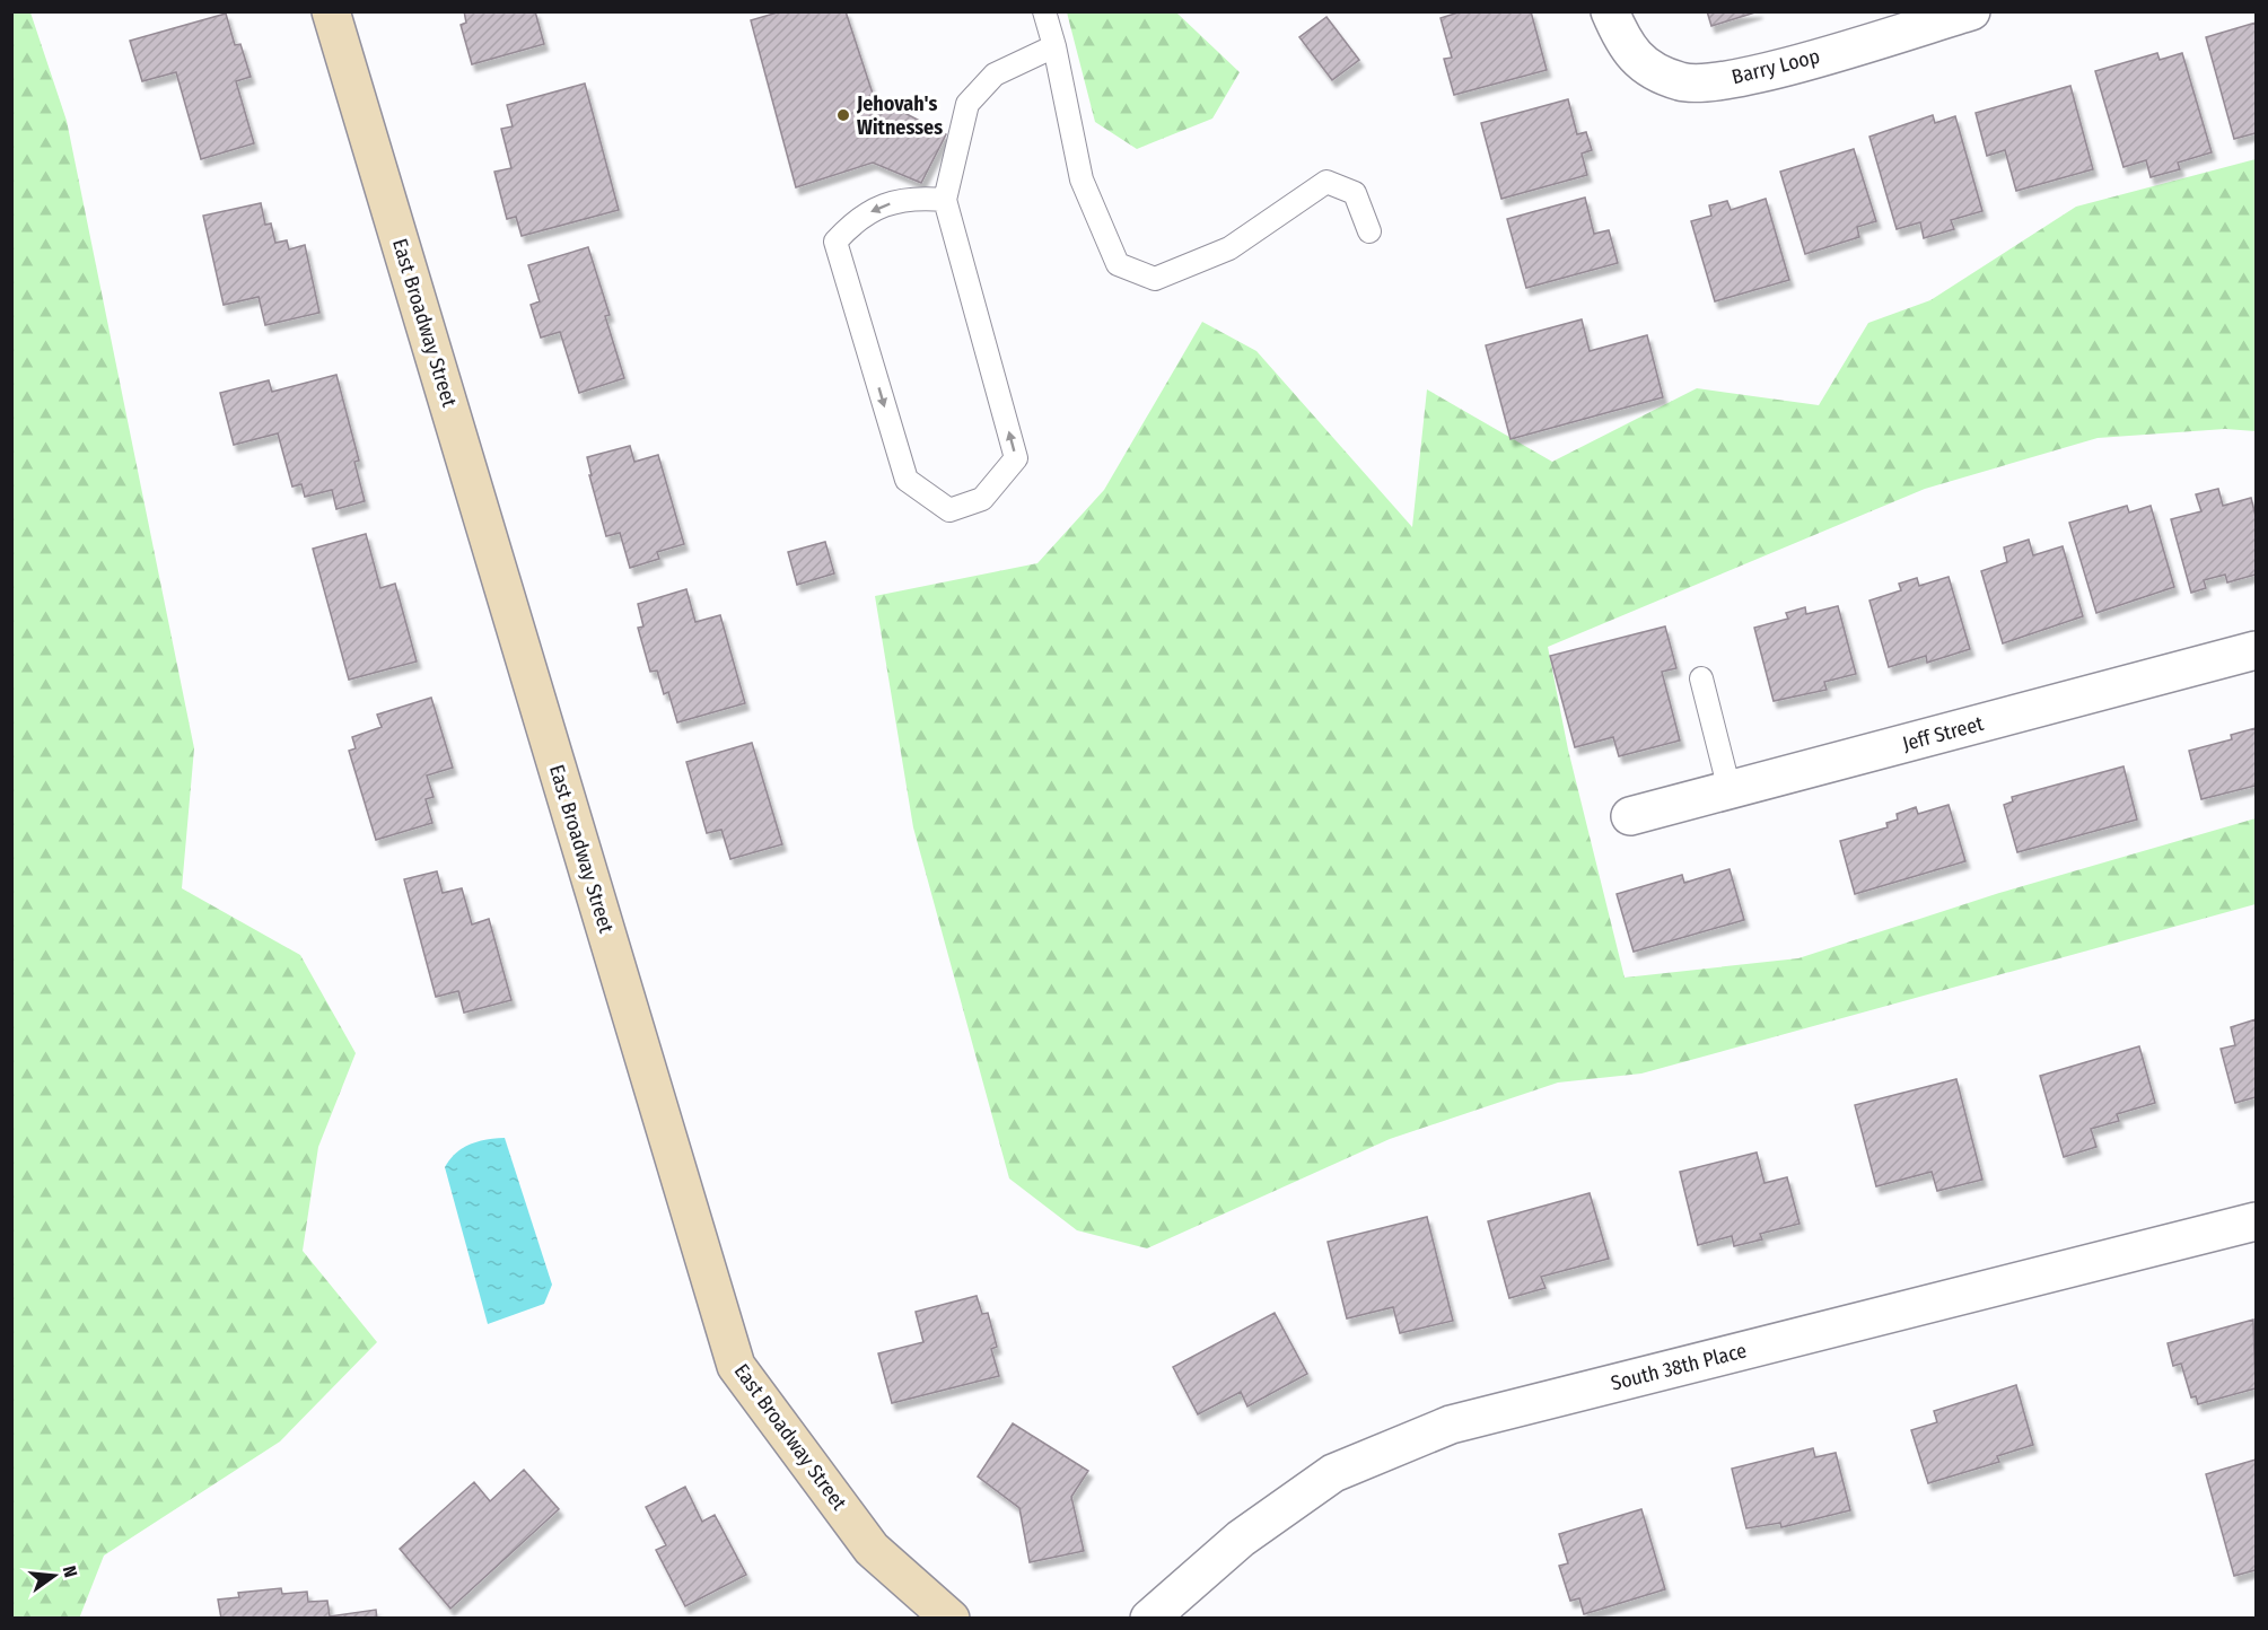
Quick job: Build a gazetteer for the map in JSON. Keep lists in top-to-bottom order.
{
  "streets": {
    "street": [
      "Barry Loop",
      "East Broadway Street",
      "Jeff Street",
      "South 38th Place"
    ]
  },
  "places": ["Jehovah's Witnesses"],
  "north": "right"
}
